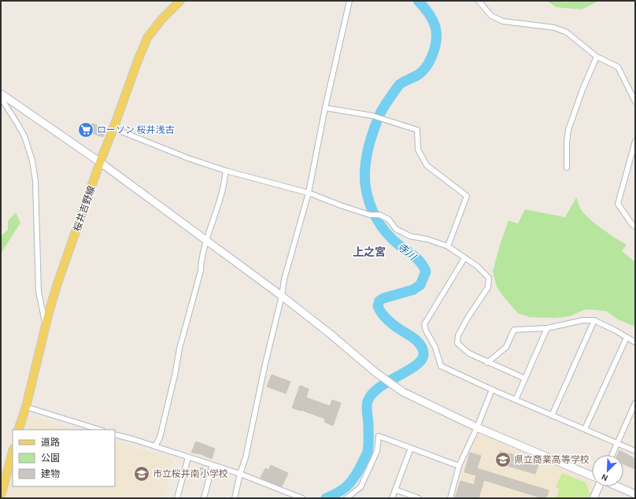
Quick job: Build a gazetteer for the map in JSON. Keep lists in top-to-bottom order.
{
  "streets": {
    "main road": ["桜井吉野線"]
  },
  "districts": ["上之宮"],
  "water": ["寺川"],
  "places": {
    "supermarket": ["ローソン 桜井浅古"],
    "school or university": ["県立商業高等学校", "市立桜井南小学校"]
  },
  "legend": ["道路", "公園", "建物"],
  "north": "bottom left"
}
